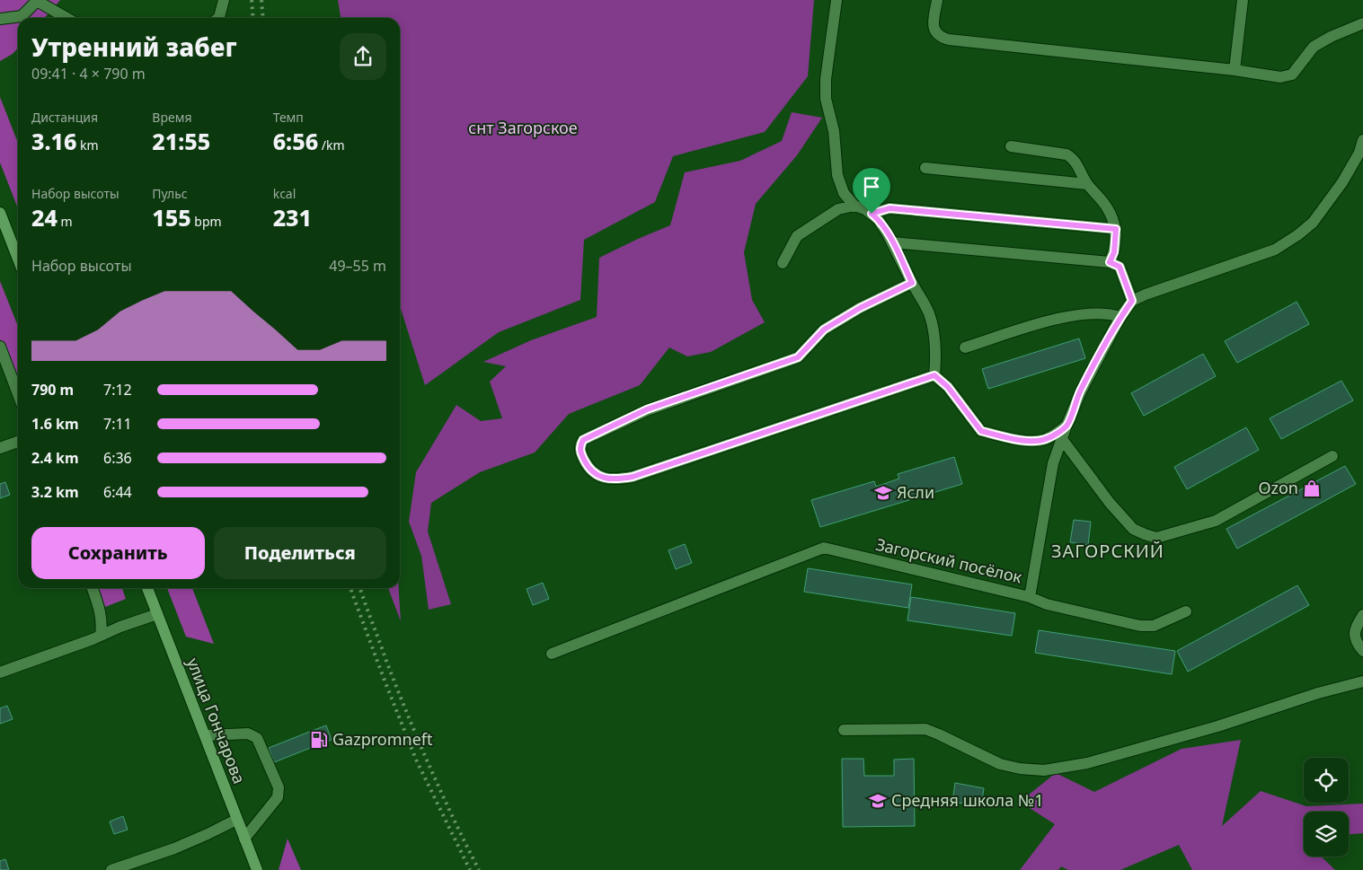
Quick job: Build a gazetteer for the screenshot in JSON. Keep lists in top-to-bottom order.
{
  "streets": {
    "main road": ["улица Гончарова"],
    "street": ["Загорский посёлок"]
  },
  "districts": ["ЗАГОРСКИЙ"],
  "parks": ["снт Загорское"],
  "places": {
    "shop": ["Ozon"],
    "school or university": ["Ясли", "Средняя школа №1"],
    "fuel station": ["Gazpromneft"]
  },
  "page": {
    "heading": ["Утренний забег", "09:41 · 4 × 790 m"],
    "stats": [
      ["Дистанция", "3.16 km"],
      ["Время", "21:55"],
      ["Темп", "6:56 /km"],
      ["Набор высоты", "24 m"],
      ["Пульс", "155 bpm"],
      ["kcal", "231"]
    ],
    "chart": ["Набор высоты", "49–55 m"],
    "list": [
      {
        "name": "790 m",
        "note": "7:12"
      },
      {
        "name": "1.6 km",
        "note": "7:11"
      },
      {
        "name": "2.4 km",
        "note": "6:36"
      },
      {
        "name": "3.2 km",
        "note": "6:44"
      }
    ],
    "buttons": ["Сохранить", "Поделиться"]
  }
}
